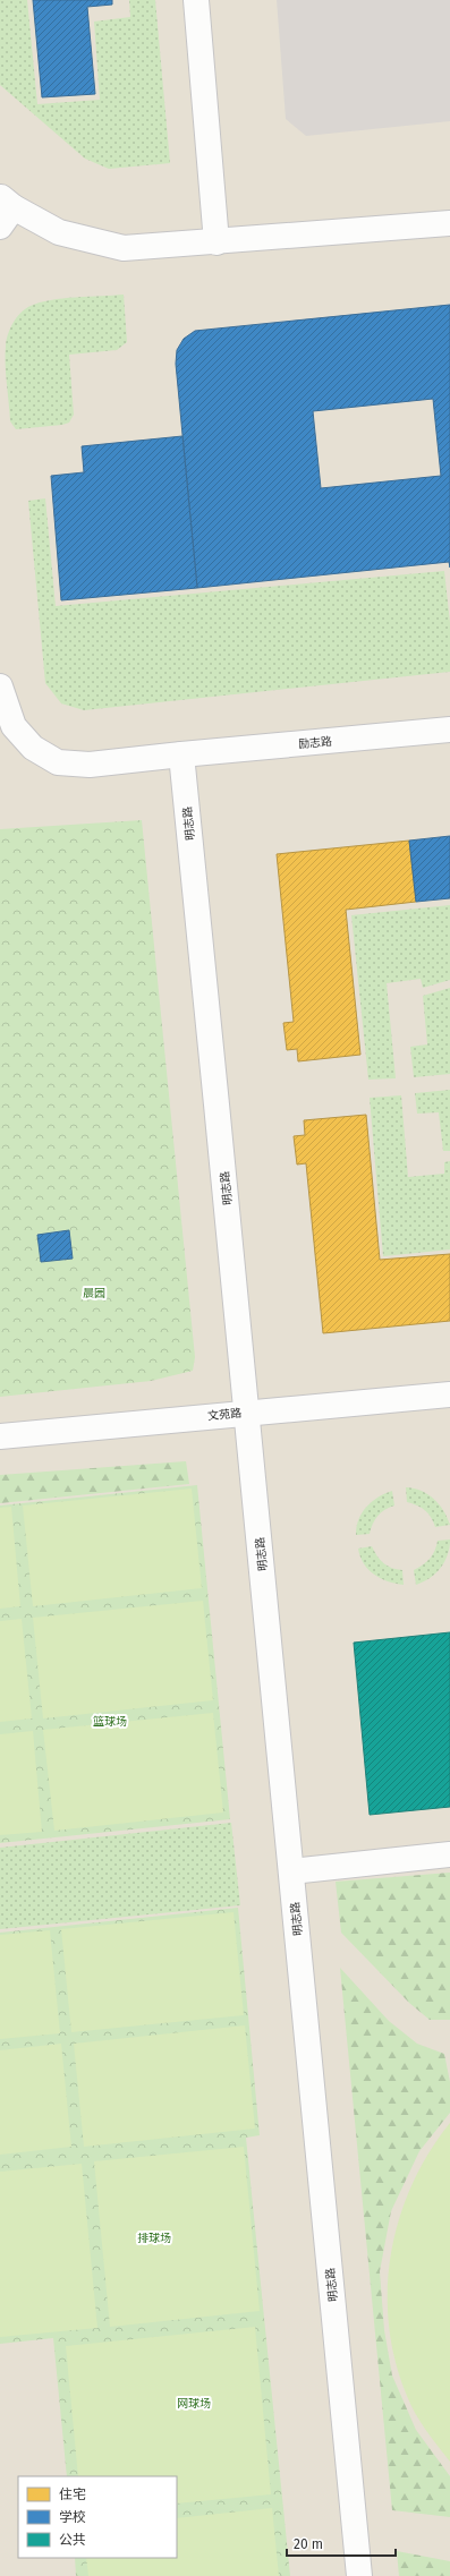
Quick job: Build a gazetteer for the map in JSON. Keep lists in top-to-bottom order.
{
  "streets": {
    "lane": ["励志路", "明志路", "文苑路"]
  },
  "crossings": [
    ["励志路", "明志路"],
    ["明志路", "文苑路"]
  ],
  "parks": [
    "晨园",
    "篮球场",
    "排球场",
    "网球场"
  ],
  "legend": ["住宅", "学校", "公共"],
  "scale_bar": "20 m"
}
